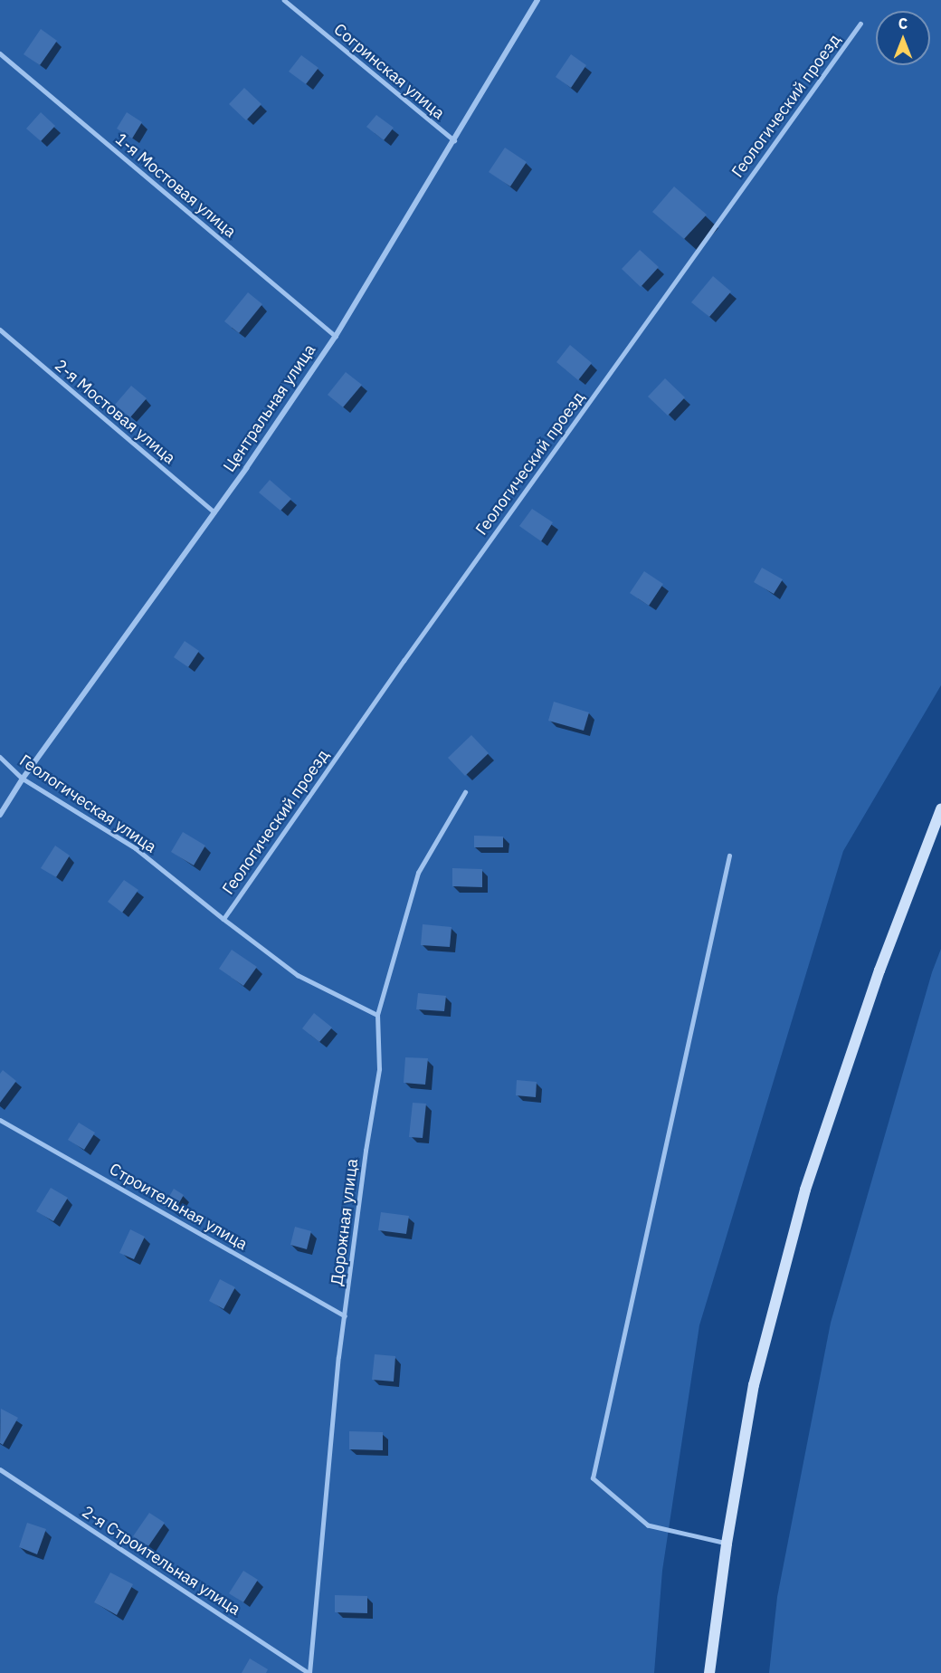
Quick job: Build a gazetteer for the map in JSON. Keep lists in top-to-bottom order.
{
  "streets": {
    "street": ["Центральная улица"],
    "lane": [
      "Согринская улица",
      "Геологический проезд",
      "1-я Мостовая улица",
      "2-я Мостовая улица",
      "Геологическая улица",
      "Строительная улица",
      "Дорожная улица",
      "2-я Строительная улица"
    ]
  },
  "crossings": [
    ["Согринская улица", "Центральная улица"],
    ["Геологический проезд", "Геологическая улица"],
    ["1-я Мостовая улица", "Центральная улица"],
    ["Центральная улица", "2-я Мостовая улица"],
    ["Центральная улица", "Геологическая улица"],
    ["Геологическая улица", "Дорожная улица"],
    ["Строительная улица", "Дорожная улица"],
    ["Дорожная улица", "2-я Строительная улица"]
  ],
  "north": "top"
}
